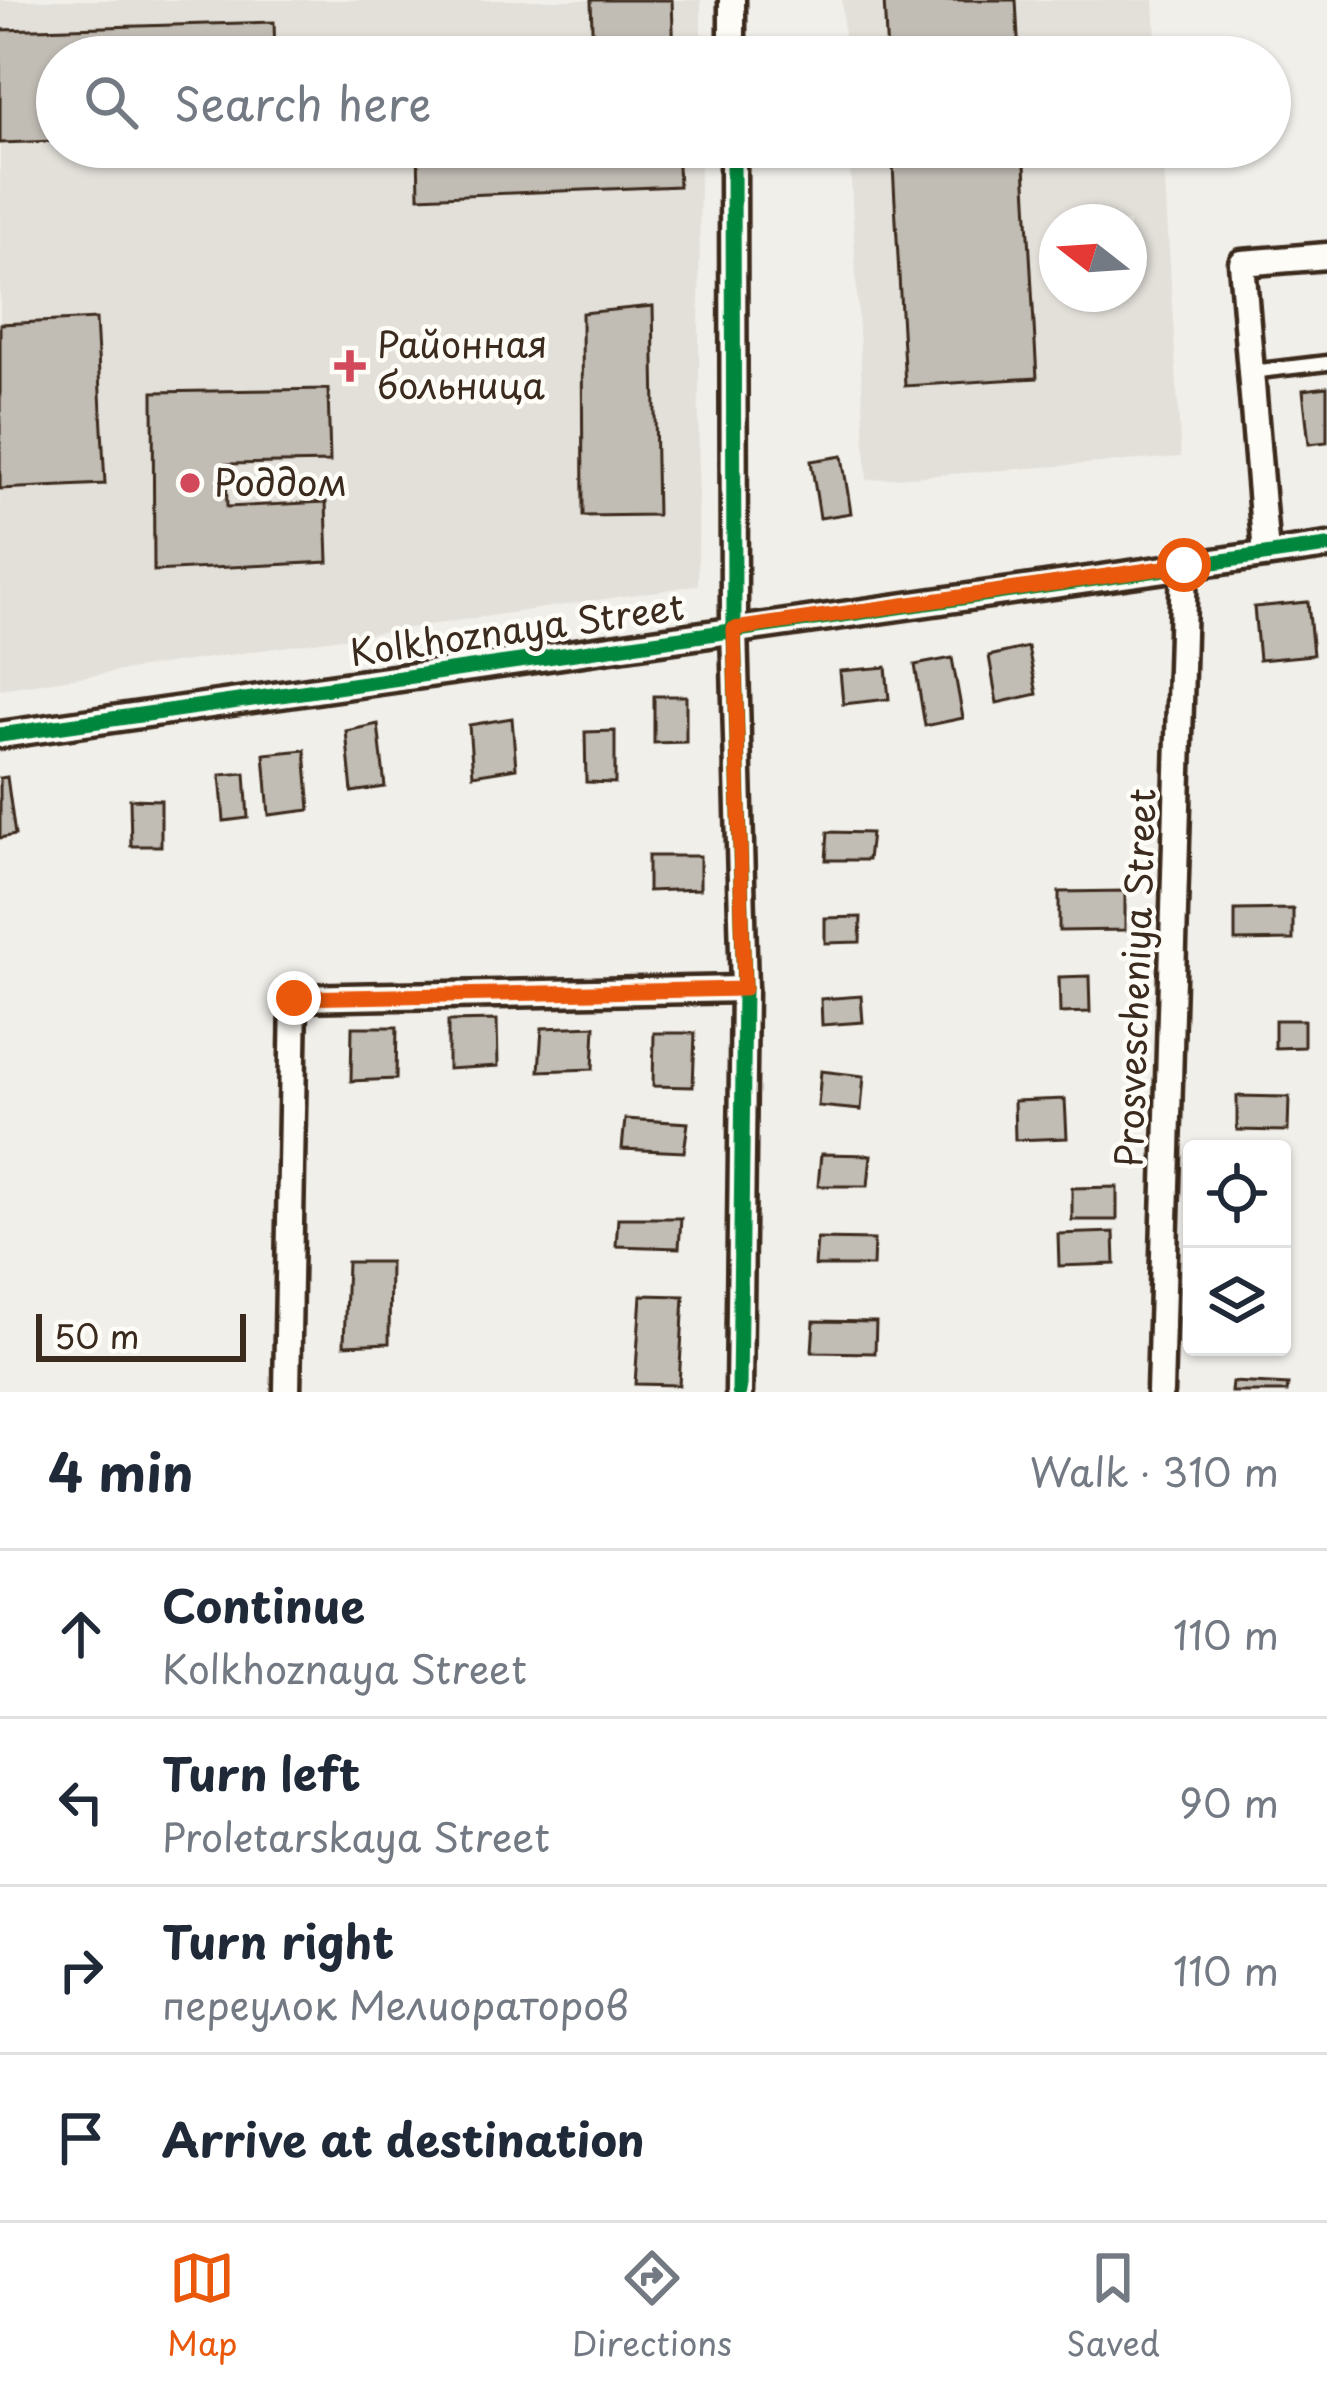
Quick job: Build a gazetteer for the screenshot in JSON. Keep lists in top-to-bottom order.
{
  "streets": {
    "street": ["Kolkhoznaya Street", "Prosvescheniya Street"]
  },
  "crossings": [
    ["Kolkhoznaya Street", "Prosvescheniya Street"]
  ],
  "places": {
    "health": ["Районная больница"],
    "other": ["Роддом"]
  },
  "scale_bar": "50 m",
  "north": "left",
  "page": {
    "search": "Search here",
    "scale": "50 m",
    "heading": ["4 min", "Walk · 310 m"],
    "list": [
      ["Continue", "Kolkhoznaya Street", "110 m"],
      ["Turn left", "Proletarskaya Street", "90 m"],
      ["Turn right", "переулок Мелиораторов", "110 m"],
      "Arrive at destination"
    ],
    "nav": ["Map", "Directions", "Saved"]
  }
}
